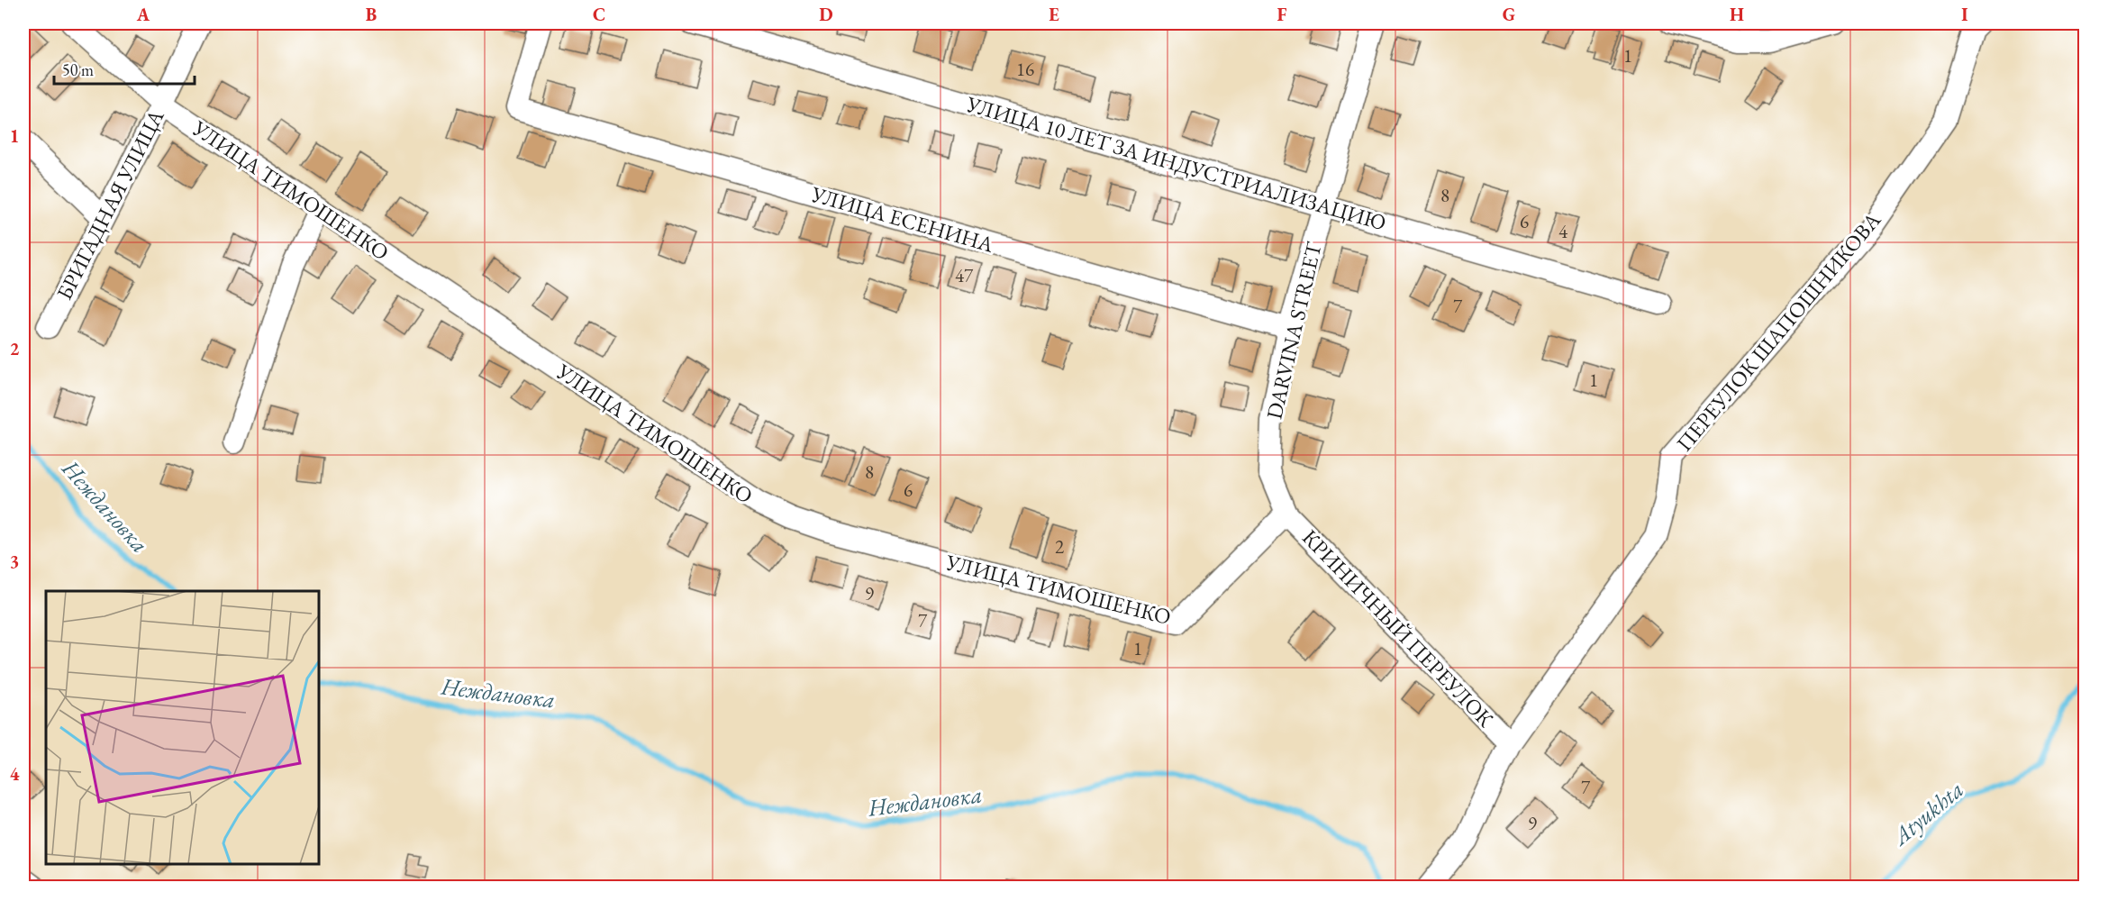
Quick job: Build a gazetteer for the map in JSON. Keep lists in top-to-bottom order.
{
  "streets": {
    "street": [
      "УЛИЦА 10 ЛЕТ ЗА ИНДУСТРИАЛИЗАЦИЮ",
      "УЛИЦА ТИМОШЕНКО",
      "БРИГАДНАЯ УЛИЦА",
      "УЛИЦА ЕСЕНИНА",
      "DARVINA STREET",
      "ПЕРЕУЛОК ШАПОШНИКОВА",
      "КРИНИЧНЫЙ ПЕРЕУЛОК"
    ]
  },
  "crossings": [
    ["УЛИЦА 10 ЛЕТ ЗА ИНДУСТРИАЛИЗАЦИЮ", "DARVINA STREET"],
    ["УЛИЦА ТИМОШЕНКО", "БРИГАДНАЯ УЛИЦА"],
    ["УЛИЦА ТИМОШЕНКО", "DARVINA STREET"],
    ["УЛИЦА ТИМОШЕНКО", "КРИНИЧНЫЙ ПЕРЕУЛОК"],
    ["УЛИЦА ЕСЕНИНА", "DARVINA STREET"],
    ["DARVINA STREET", "КРИНИЧНЫЙ ПЕРЕУЛОК"],
    ["ПЕРЕУЛОК ШАПОШНИКОВА", "КРИНИЧНЫЙ ПЕРЕУЛОК"]
  ],
  "water": ["Неждановка", "Atyukhta"],
  "house_numbers": [
    "1",
    "16",
    "8",
    "6",
    "4",
    "47",
    "7",
    "1",
    "8",
    "6",
    "2",
    "9",
    "7",
    "1",
    "7",
    "9"
  ],
  "scale_bar": "50 m",
  "grid": {
    "columns": [
      "A",
      "B",
      "C",
      "D",
      "E",
      "F",
      "G",
      "H",
      "I"
    ],
    "rows": [
      "1",
      "2",
      "3",
      "4"
    ]
  }
}
